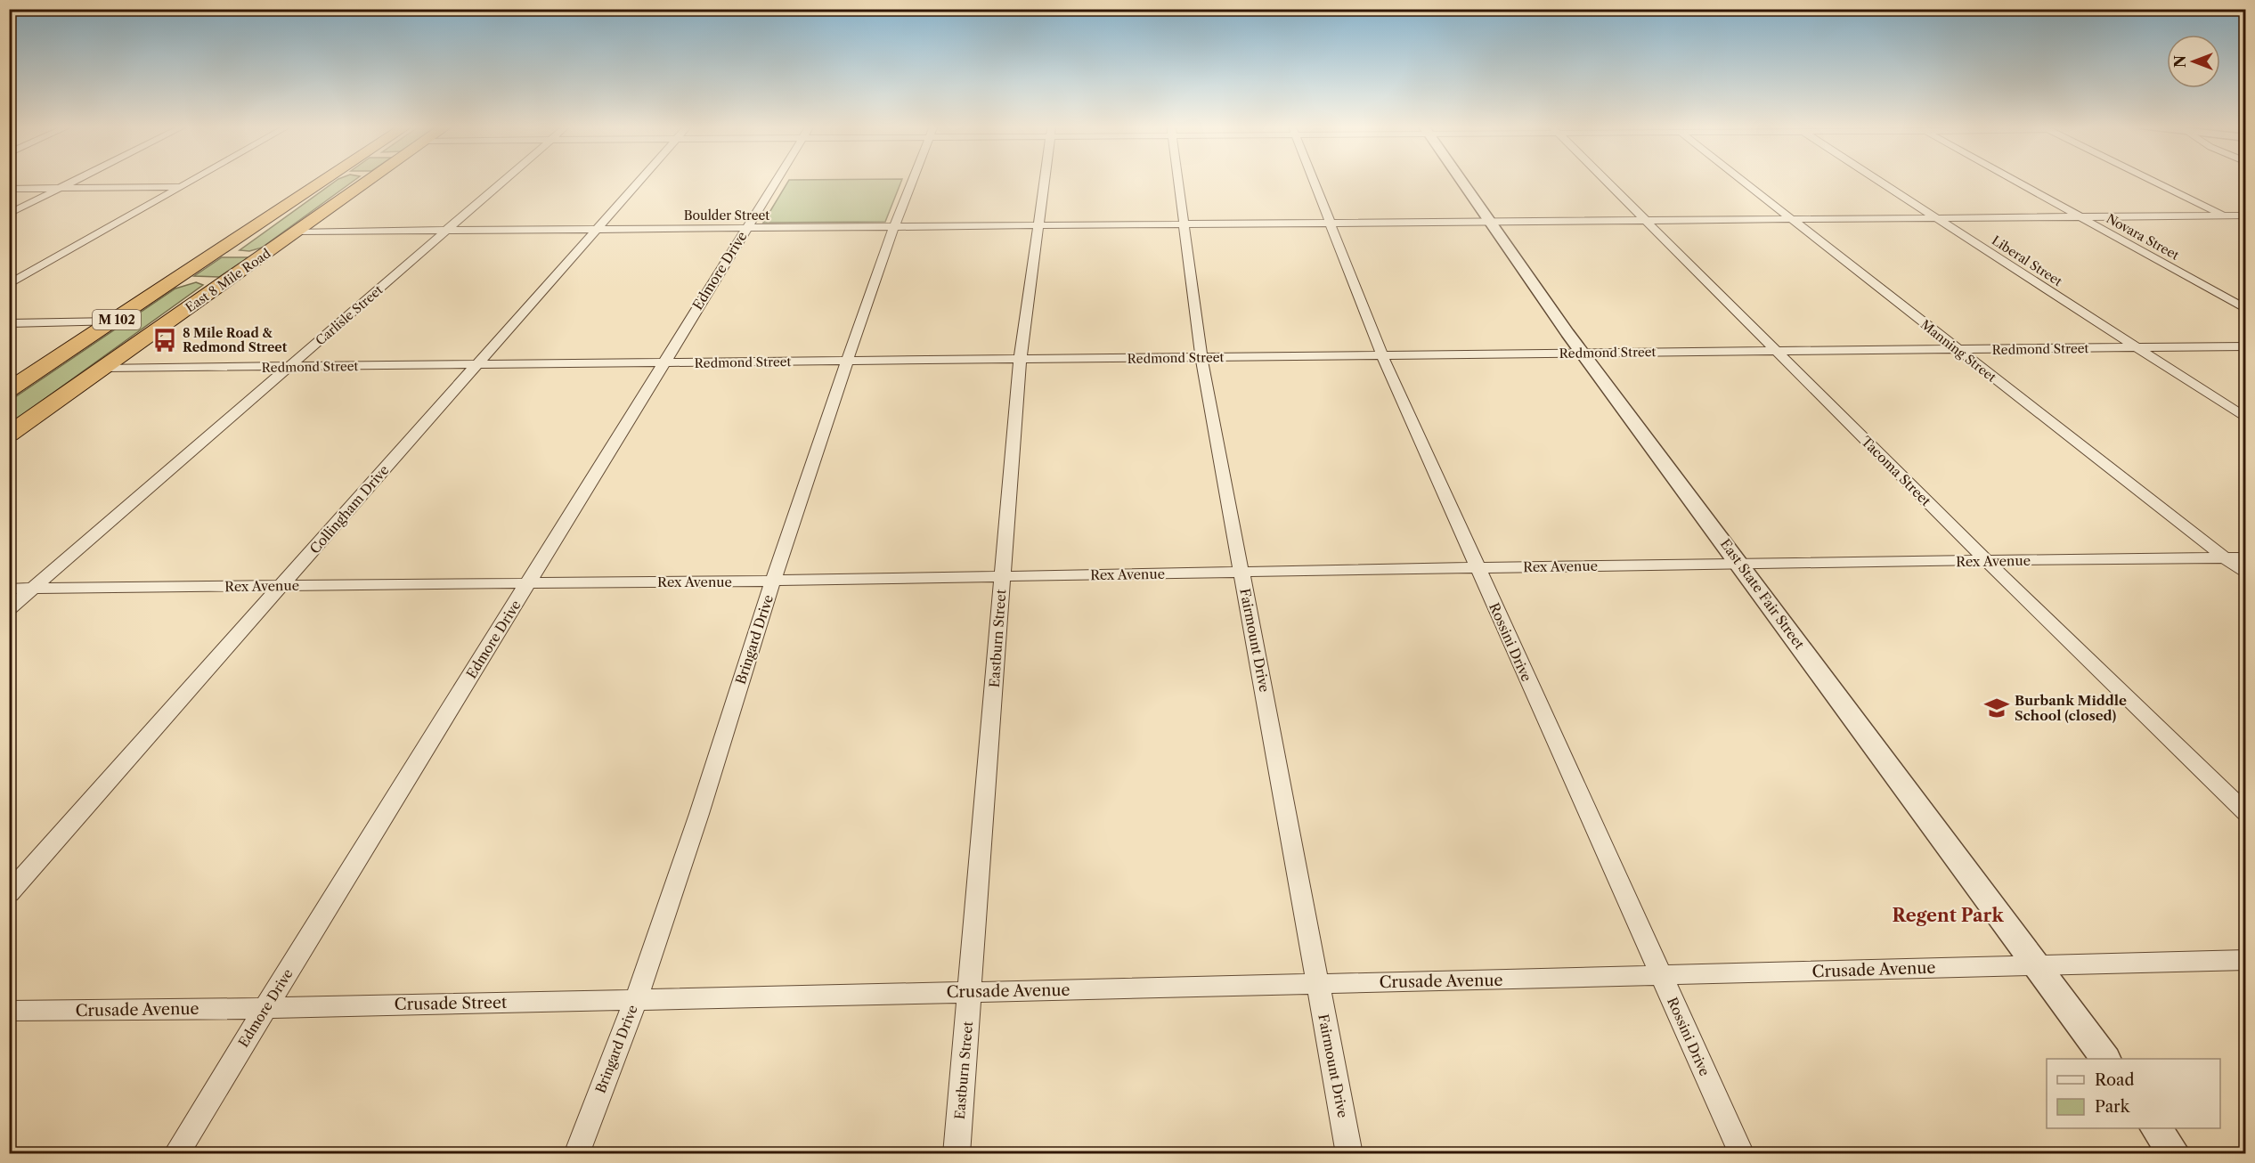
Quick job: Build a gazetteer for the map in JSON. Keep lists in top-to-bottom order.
{
  "streets": {
    "highway": ["East 8 Mile Road", "M 102"],
    "street": [
      "Boulder Street",
      "Novara Street",
      "Liberal Street",
      "Edmore Drive",
      "Carlisle Street",
      "Redmond Street",
      "Manning Street",
      "Tacoma Street",
      "Collingham Drive",
      "Rex Avenue",
      "East State Fair Street",
      "Eastburn Street",
      "Bringard Drive",
      "Fairmount Drive",
      "Rossini Drive",
      "Crusade Avenue",
      "Crusade Street"
    ]
  },
  "crossings": [
    ["Boulder Street", "Novara Street"],
    ["Boulder Street", "Liberal Street"],
    ["Boulder Street", "Edmore Drive"],
    ["Boulder Street", "East 8 Mile Road"],
    ["Boulder Street", "Carlisle Street"],
    ["Boulder Street", "Manning Street"],
    ["Boulder Street", "Tacoma Street"],
    ["Boulder Street", "Collingham Drive"],
    ["Boulder Street", "East State Fair Street"],
    ["Boulder Street", "Eastburn Street"],
    ["Boulder Street", "Bringard Drive"],
    ["Boulder Street", "Fairmount Drive"],
    ["Boulder Street", "Rossini Drive"],
    ["Liberal Street", "Redmond Street"],
    ["Edmore Drive", "Redmond Street"],
    ["Edmore Drive", "Rex Avenue"],
    ["Edmore Drive", "Crusade Avenue"],
    ["Edmore Drive", "Crusade Street"],
    ["East 8 Mile Road", "Redmond Street"],
    ["Carlisle Street", "Redmond Street"],
    ["Carlisle Street", "Rex Avenue"],
    ["Redmond Street", "Manning Street"],
    ["Redmond Street", "Tacoma Street"],
    ["Redmond Street", "Collingham Drive"],
    ["Redmond Street", "East State Fair Street"],
    ["Redmond Street", "Eastburn Street"],
    ["Redmond Street", "Bringard Drive"],
    ["Redmond Street", "Fairmount Drive"],
    ["Redmond Street", "Rossini Drive"],
    ["Manning Street", "Rex Avenue"],
    ["Tacoma Street", "Rex Avenue"],
    ["Collingham Drive", "Rex Avenue"],
    ["Rex Avenue", "East State Fair Street"],
    ["Rex Avenue", "Eastburn Street"],
    ["Rex Avenue", "Bringard Drive"],
    ["Rex Avenue", "Fairmount Drive"],
    ["Rex Avenue", "Rossini Drive"],
    ["East State Fair Street", "Crusade Avenue"],
    ["Eastburn Street", "Crusade Avenue"],
    ["Bringard Drive", "Crusade Avenue"],
    ["Bringard Drive", "Crusade Street"],
    ["Fairmount Drive", "Crusade Avenue"],
    ["Rossini Drive", "Crusade Avenue"],
    ["Crusade Avenue", "Crusade Street"]
  ],
  "districts": ["Regent Park"],
  "places": {
    "bus stop": ["8 Mile Road & Redmond Street"],
    "school or university": ["Burbank Middle School (closed)"]
  },
  "legend": ["Road", "Park"],
  "north": "left"
}
